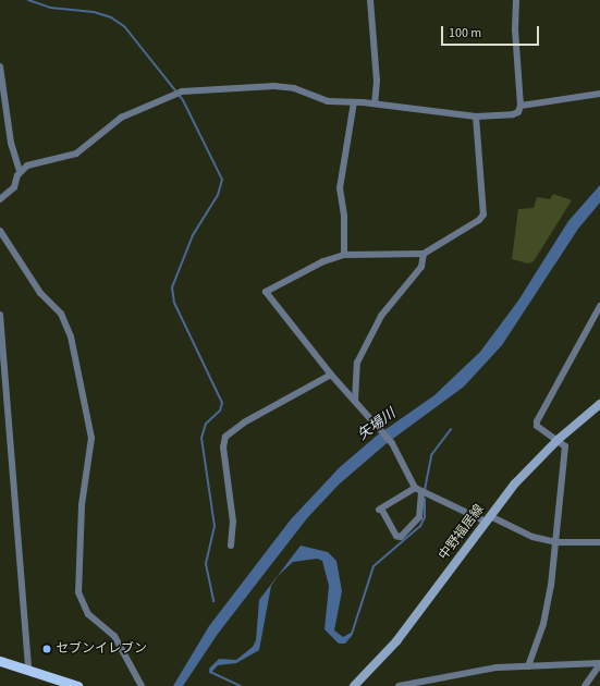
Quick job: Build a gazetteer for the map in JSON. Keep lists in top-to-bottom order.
{
  "streets": {
    "main road": ["中野福居線"]
  },
  "water": ["矢場川"],
  "places": ["セブンイレブン"],
  "scale_bar": "100 m"
}
